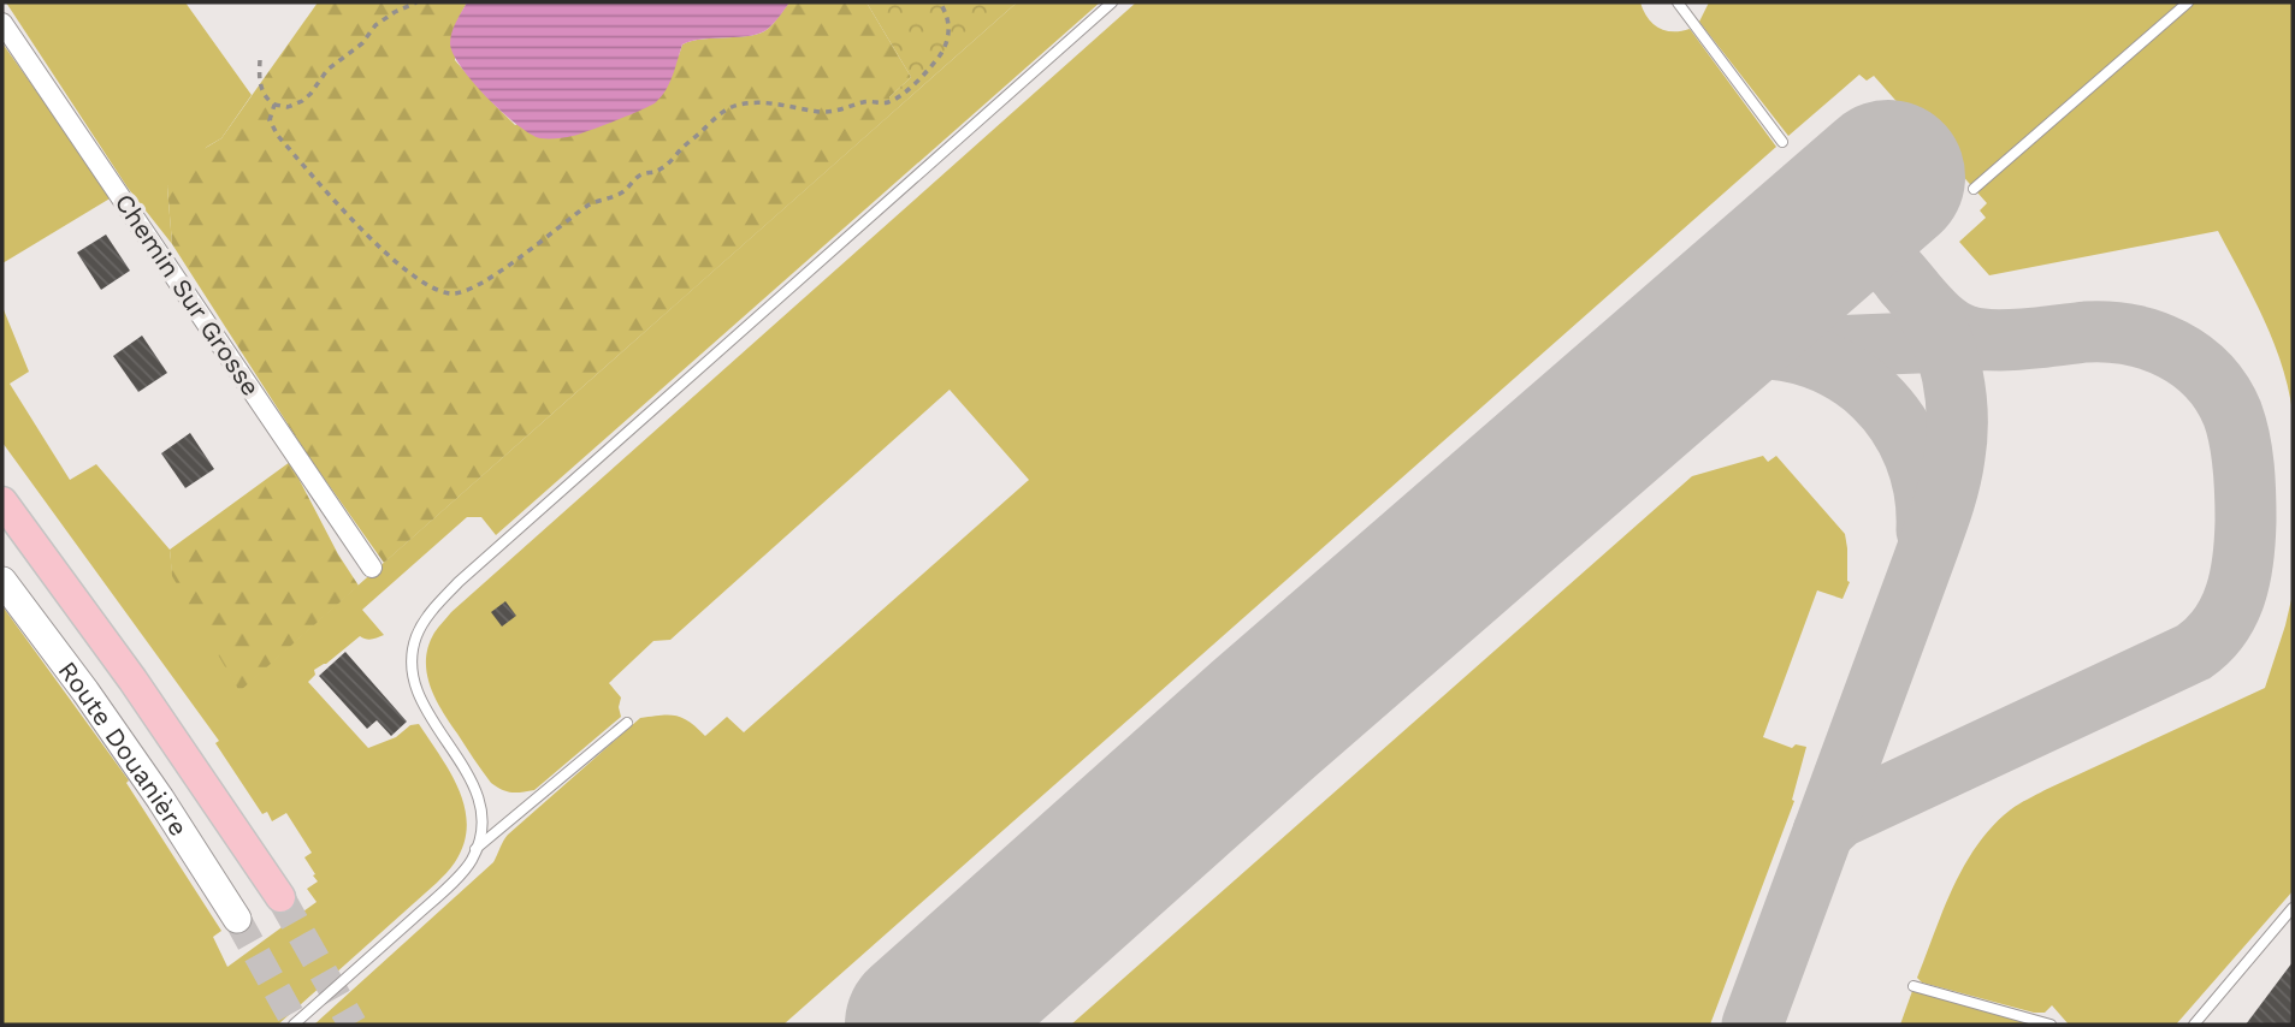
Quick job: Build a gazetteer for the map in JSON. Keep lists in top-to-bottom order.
{
  "streets": {
    "street": ["Chemin Sur Grosse", "Route Douanière"]
  }
}
